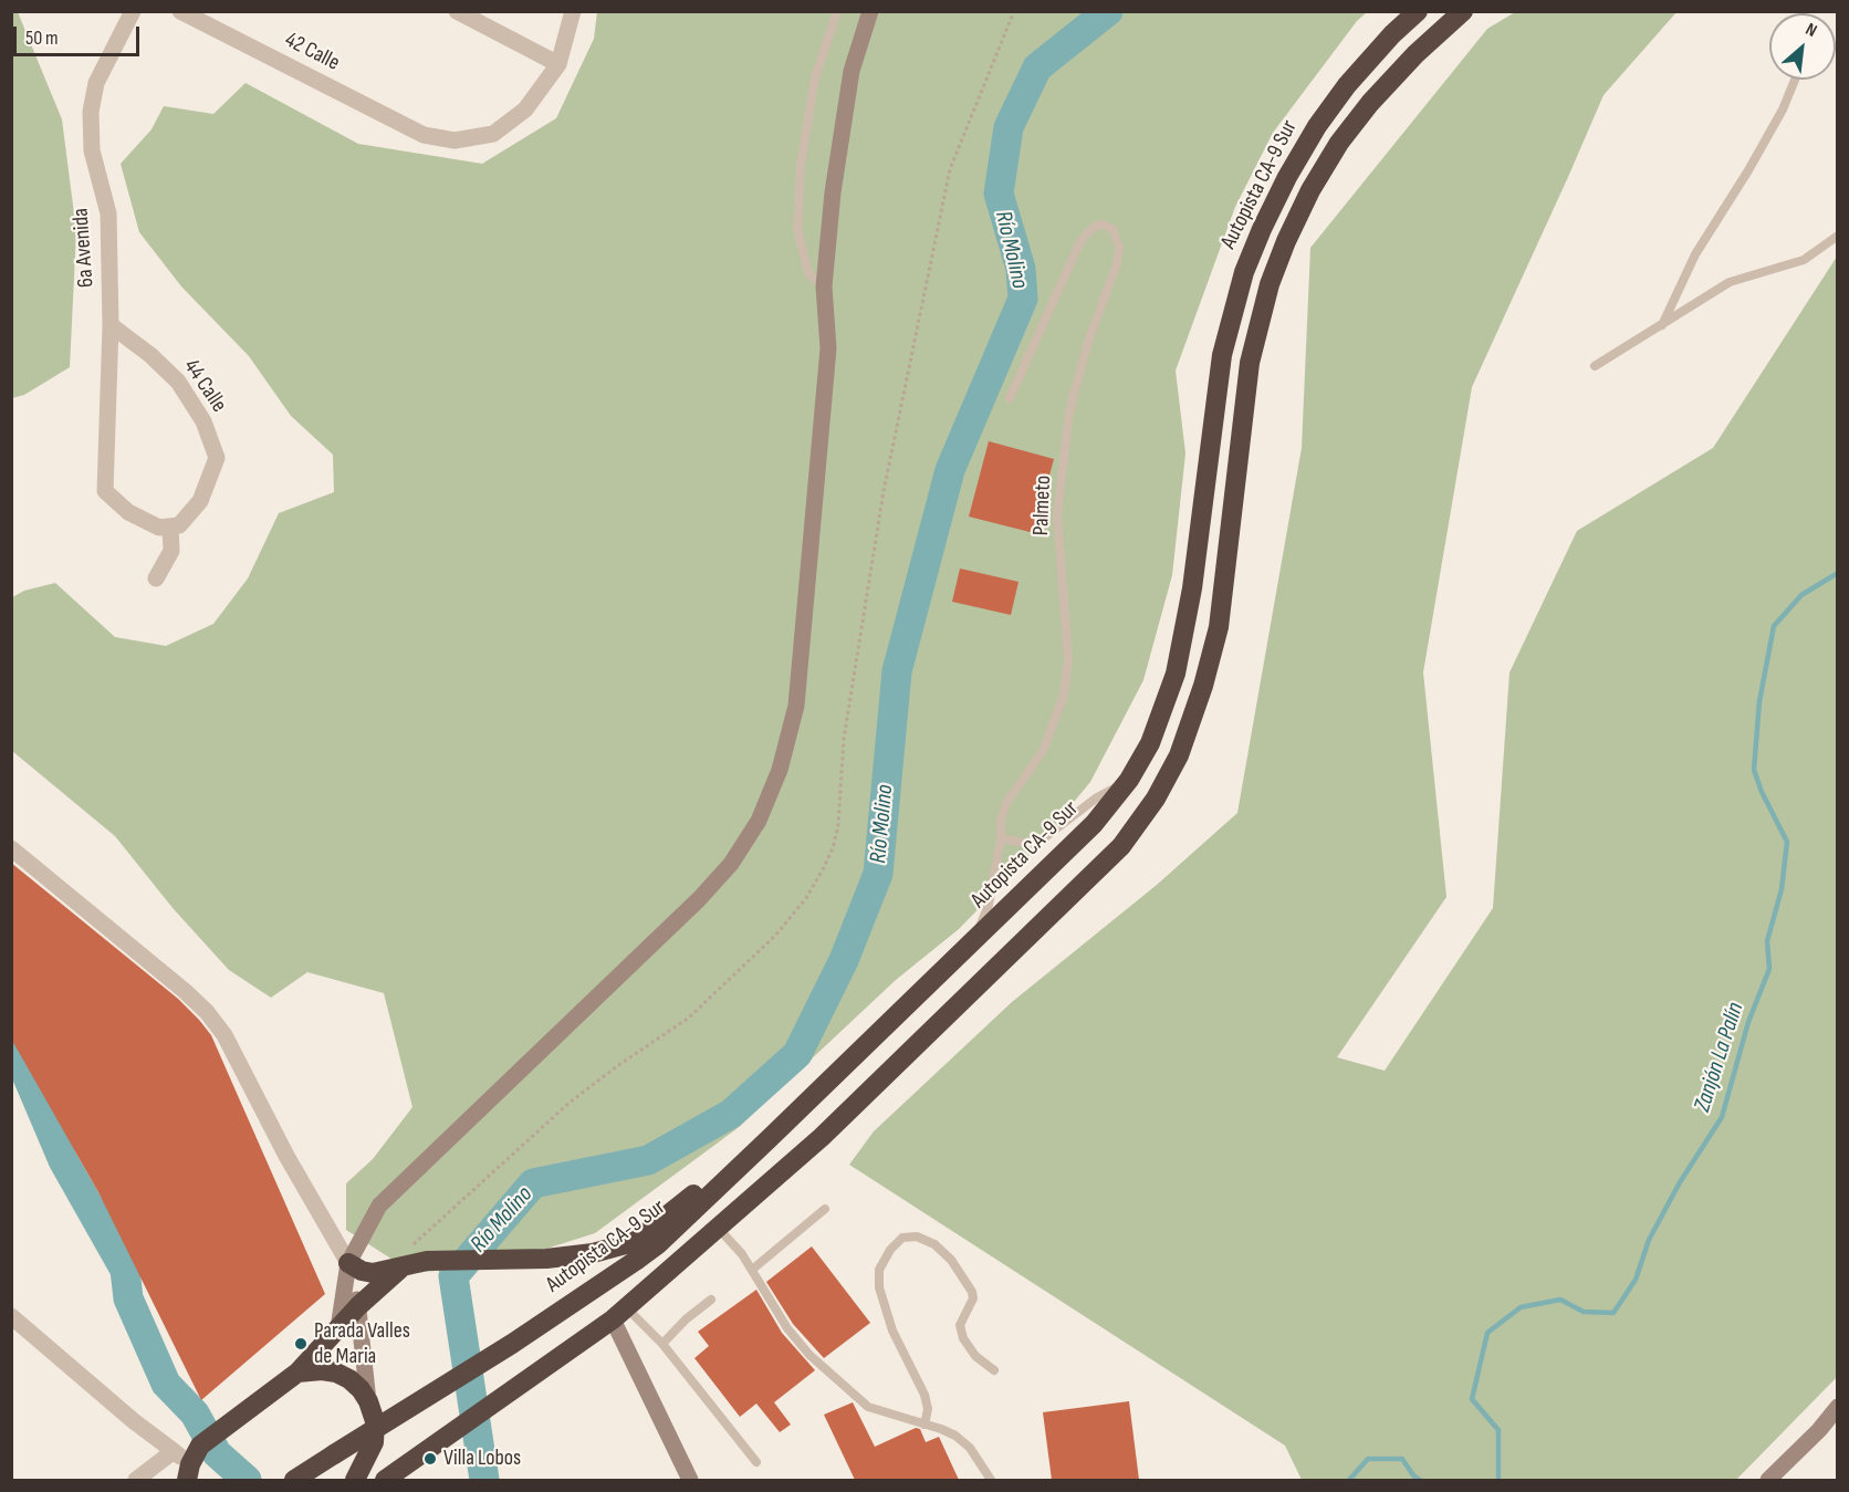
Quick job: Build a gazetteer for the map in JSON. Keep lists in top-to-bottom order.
{
  "streets": {
    "highway": ["Autopista CA-9 Sur"],
    "street": ["42 Calle", "6a Avenida", "44 Calle"],
    "lane": ["Palmeto"]
  },
  "crossings": [
    ["6a Avenida", "44 Calle"]
  ],
  "water": ["Río Molino", "Zanjón La Palín"],
  "places": ["Parada Valles de Maria", "Villa Lobos"],
  "scale_bar": "50 m",
  "north": "top right"
}
